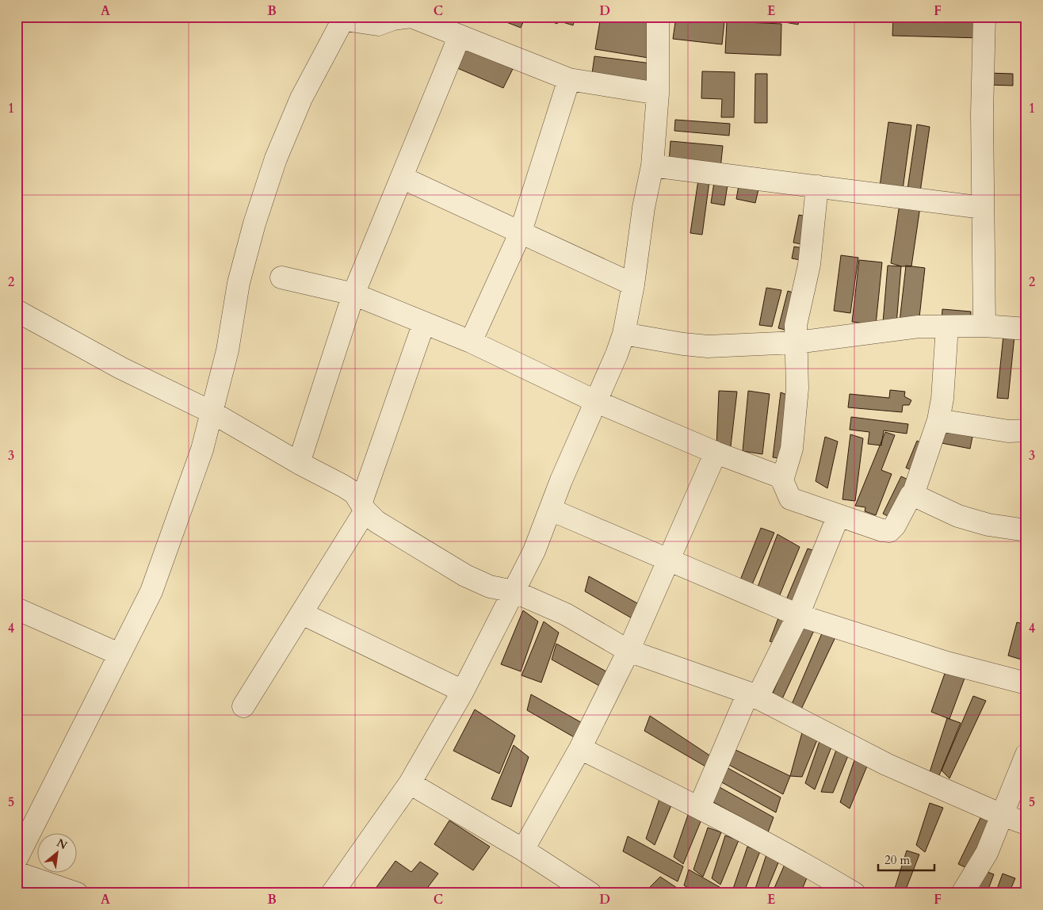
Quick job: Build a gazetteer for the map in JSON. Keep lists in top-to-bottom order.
{
  "scale_bar": "20 m",
  "north": "top right",
  "grid": {
    "columns": [
      "A",
      "B",
      "C",
      "D",
      "E",
      "F"
    ],
    "rows": [
      "1",
      "2",
      "3",
      "4",
      "5"
    ]
  }
}
